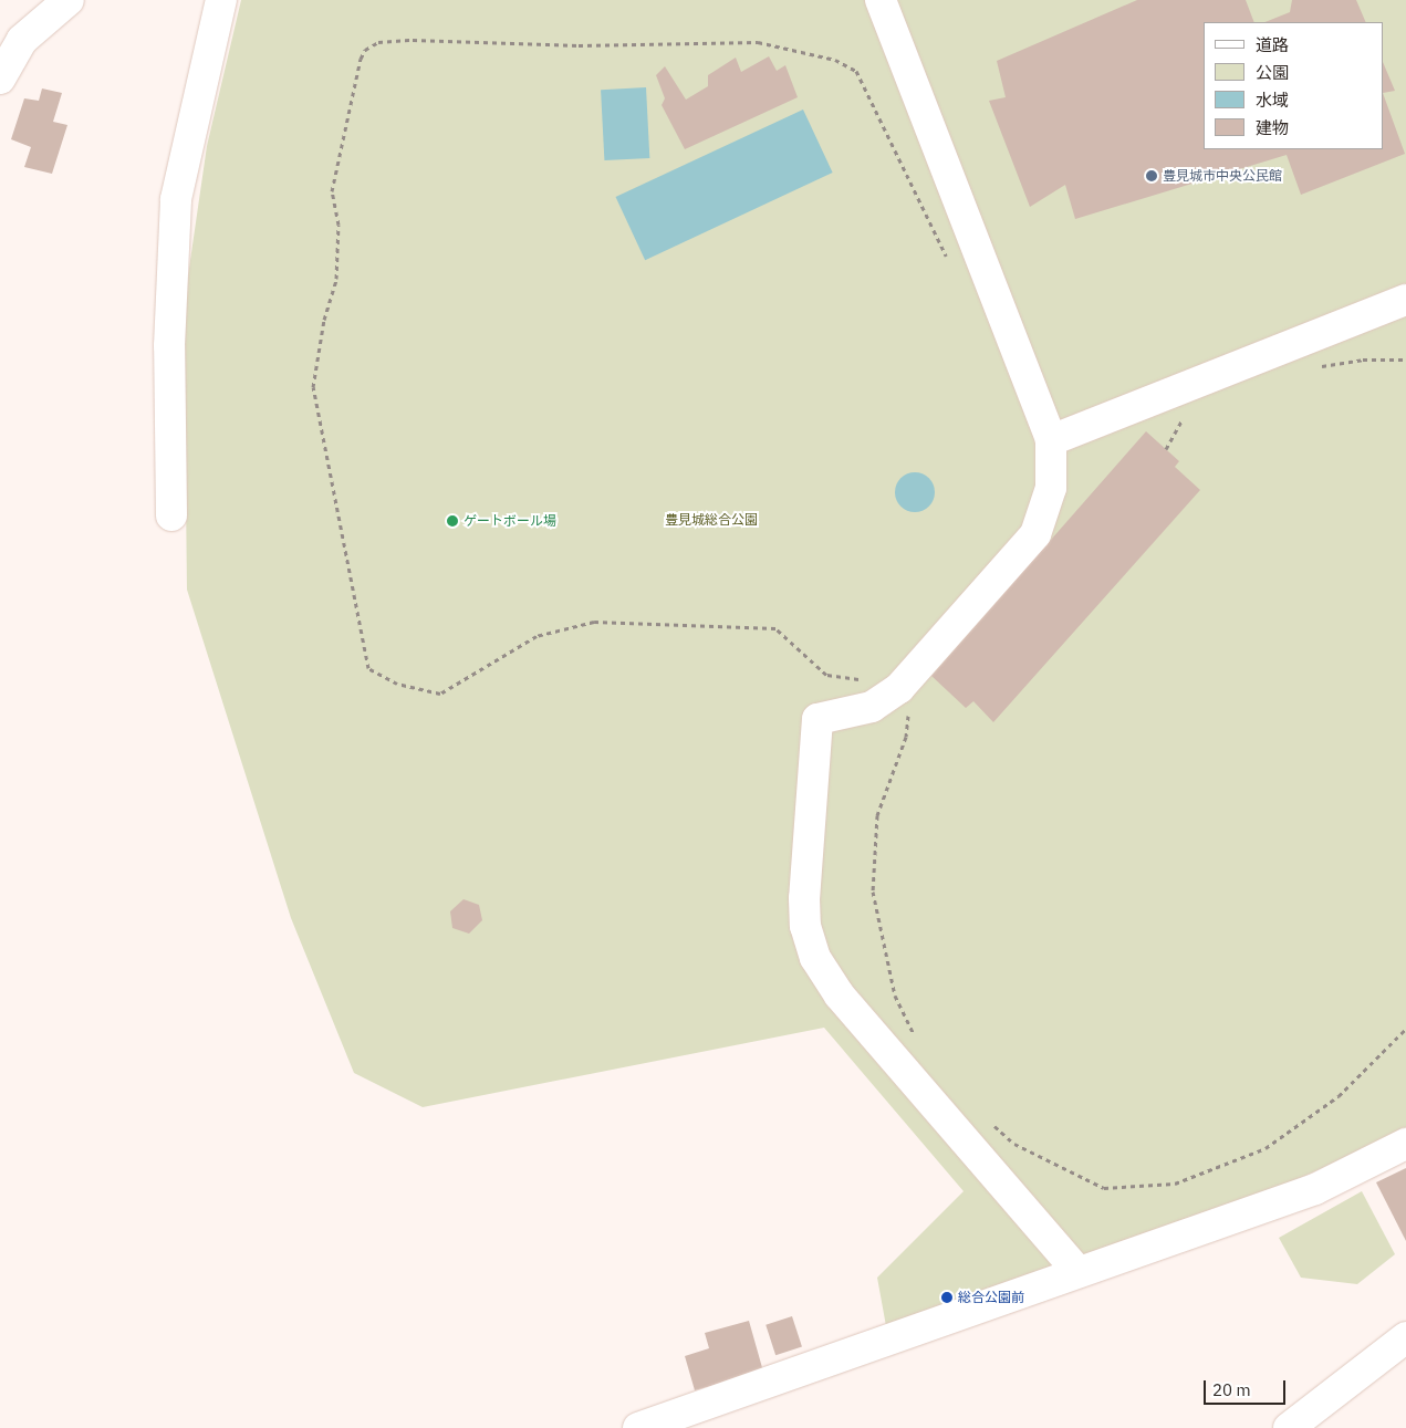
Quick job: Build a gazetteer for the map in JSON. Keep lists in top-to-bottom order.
{
  "parks": ["豊見城総合公園"],
  "places": ["豊見城市中央公民館", "ゲートボール場", "総合公園前"],
  "legend": [
    "道路",
    "公園",
    "水域",
    "建物"
  ],
  "scale_bar": "20 m"
}
